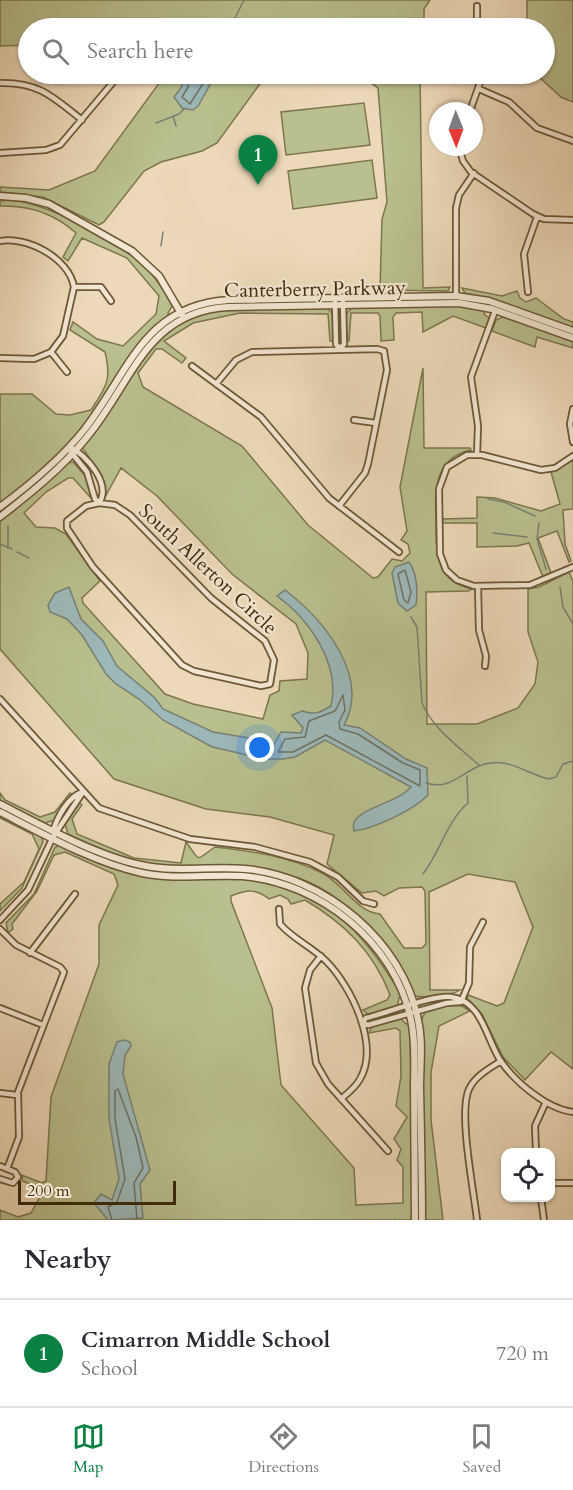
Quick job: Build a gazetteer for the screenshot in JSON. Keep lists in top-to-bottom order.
{
  "streets": {
    "street": ["Canterberry Parkway", "South Allerton Circle"]
  },
  "scale_bar": "200 m",
  "north": "bottom",
  "page": {
    "search": "Search here",
    "pins": "1",
    "scale": "200 m",
    "heading": "Nearby",
    "list": [
      {
        "mark": "1",
        "name": "Cimarron Middle School",
        "note": "School",
        "value": "720 m"
      }
    ],
    "nav": ["Map", "Directions", "Saved"]
  }
}
